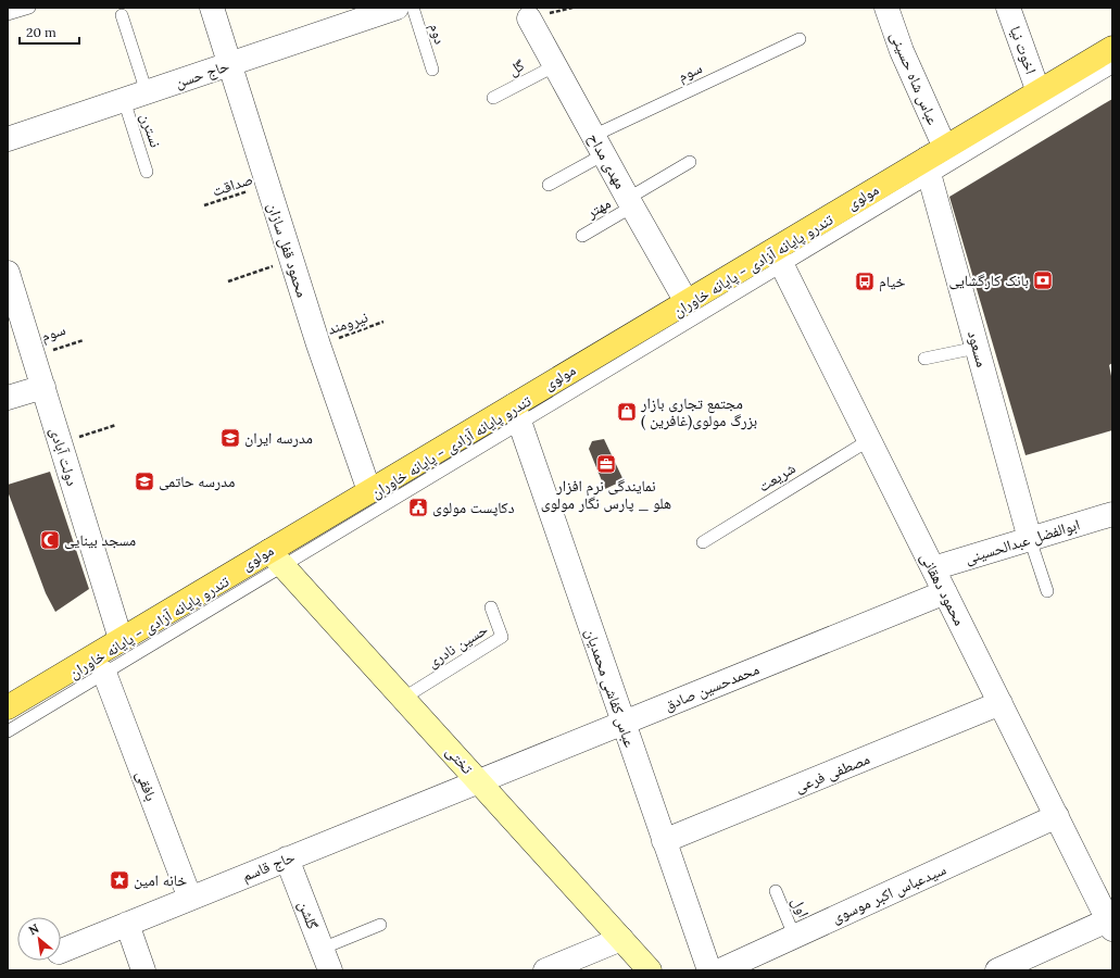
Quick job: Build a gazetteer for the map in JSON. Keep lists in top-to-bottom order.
{
  "streets": {
    "main road": ["مولوی", "تختی"],
    "street": [
      "اخوت نیا",
      "حاج حسن",
      "عباس شاه حسینی",
      "مهدی مداح",
      "محمود قفل سازان",
      "مسعود",
      "دولت آبادی",
      "ابوالفضل عبدالحسینی",
      "محمود دهقانی",
      "محمدحسین صادق",
      "عباس کفاشی محمدیان",
      "مصطفی فرعی",
      "بافقی",
      "حاج قاسم",
      "سیدعباس اکبر موسوی",
      "گلشن"
    ],
    "lane": [
      "دوم",
      "گل",
      "سوم",
      "نسترن",
      "مهتر",
      "تندرو پایانه آزادی - پایانه خاوران",
      "شریعت",
      "حسین نادری",
      "اول"
    ],
    "path": ["صداقت", "نیرومند"]
  },
  "crossings": [
    ["دوم", "حاج حسن"],
    ["اخوت نیا", "مولوی"],
    ["گل", "مهدی مداح"],
    ["سوم", "مهدی مداح"],
    ["سوم", "دولت آبادی"],
    ["حاج حسن", "نسترن"],
    ["حاج حسن", "محمود قفل سازان"],
    ["عباس شاه حسینی", "مولوی"],
    ["عباس شاه حسینی", "مسعود"],
    ["مهدی مداح", "مولوی"],
    ["مهدی مداح", "مهتر"],
    ["صداقت", "محمود قفل سازان"],
    ["مولوی", "محمود قفل سازان"],
    ["مولوی", "تندرو پایانه آزادی - پایانه خاوران"],
    ["مولوی", "مسعود"],
    ["مولوی", "دولت آبادی"],
    ["مولوی", "محمود دهقانی"],
    ["مولوی", "عباس کفاشی محمدیان"],
    ["مولوی", "تختی"],
    ["محمود قفل سازان", "نیرومند"],
    ["تندرو پایانه آزادی - پایانه خاوران", "محمود دهقانی"],
    ["تندرو پایانه آزادی - پایانه خاوران", "عباس کفاشی محمدیان"],
    ["تندرو پایانه آزادی - پایانه خاوران", "تختی"],
    ["تندرو پایانه آزادی - پایانه خاوران", "بافقی"],
    ["مسعود", "ابوالفضل عبدالحسینی"],
    ["شریعت", "محمود دهقانی"],
    ["ابوالفضل عبدالحسینی", "محمود دهقانی"],
    ["محمود دهقانی", "محمدحسین صادق"],
    ["محمود دهقانی", "مصطفی فرعی"],
    ["محمود دهقانی", "سیدعباس اکبر موسوی"],
    ["حسین نادری", "تختی"],
    ["محمدحسین صادق", "عباس کفاشی محمدیان"],
    ["محمدحسین صادق", "تختی"],
    ["محمدحسین صادق", "حاج قاسم"],
    ["عباس کفاشی محمدیان", "مصطفی فرعی"],
    ["تختی", "حاج قاسم"],
    ["بافقی", "حاج قاسم"],
    ["حاج قاسم", "گلشن"],
    ["سیدعباس اکبر موسوی", "اول"]
  ],
  "places": {
    "bank": ["بانک کارگشایی"],
    "bus stop": ["خیام"],
    "shop": ["مجتمع تجاری بازار بزرگ مولوی(غافرین )"],
    "school or university": ["مدرسه ایران", "مدرسه حاتمی"],
    "office": ["نمایندگی نرم افزار هلو _ پارس نگار مولوی"],
    "public building": ["دکاپست مولوی"],
    "mosque": ["مسجد بینایی"],
    "place": ["خانه امین"]
  },
  "scale_bar": "20 m",
  "north": "top left"
}
